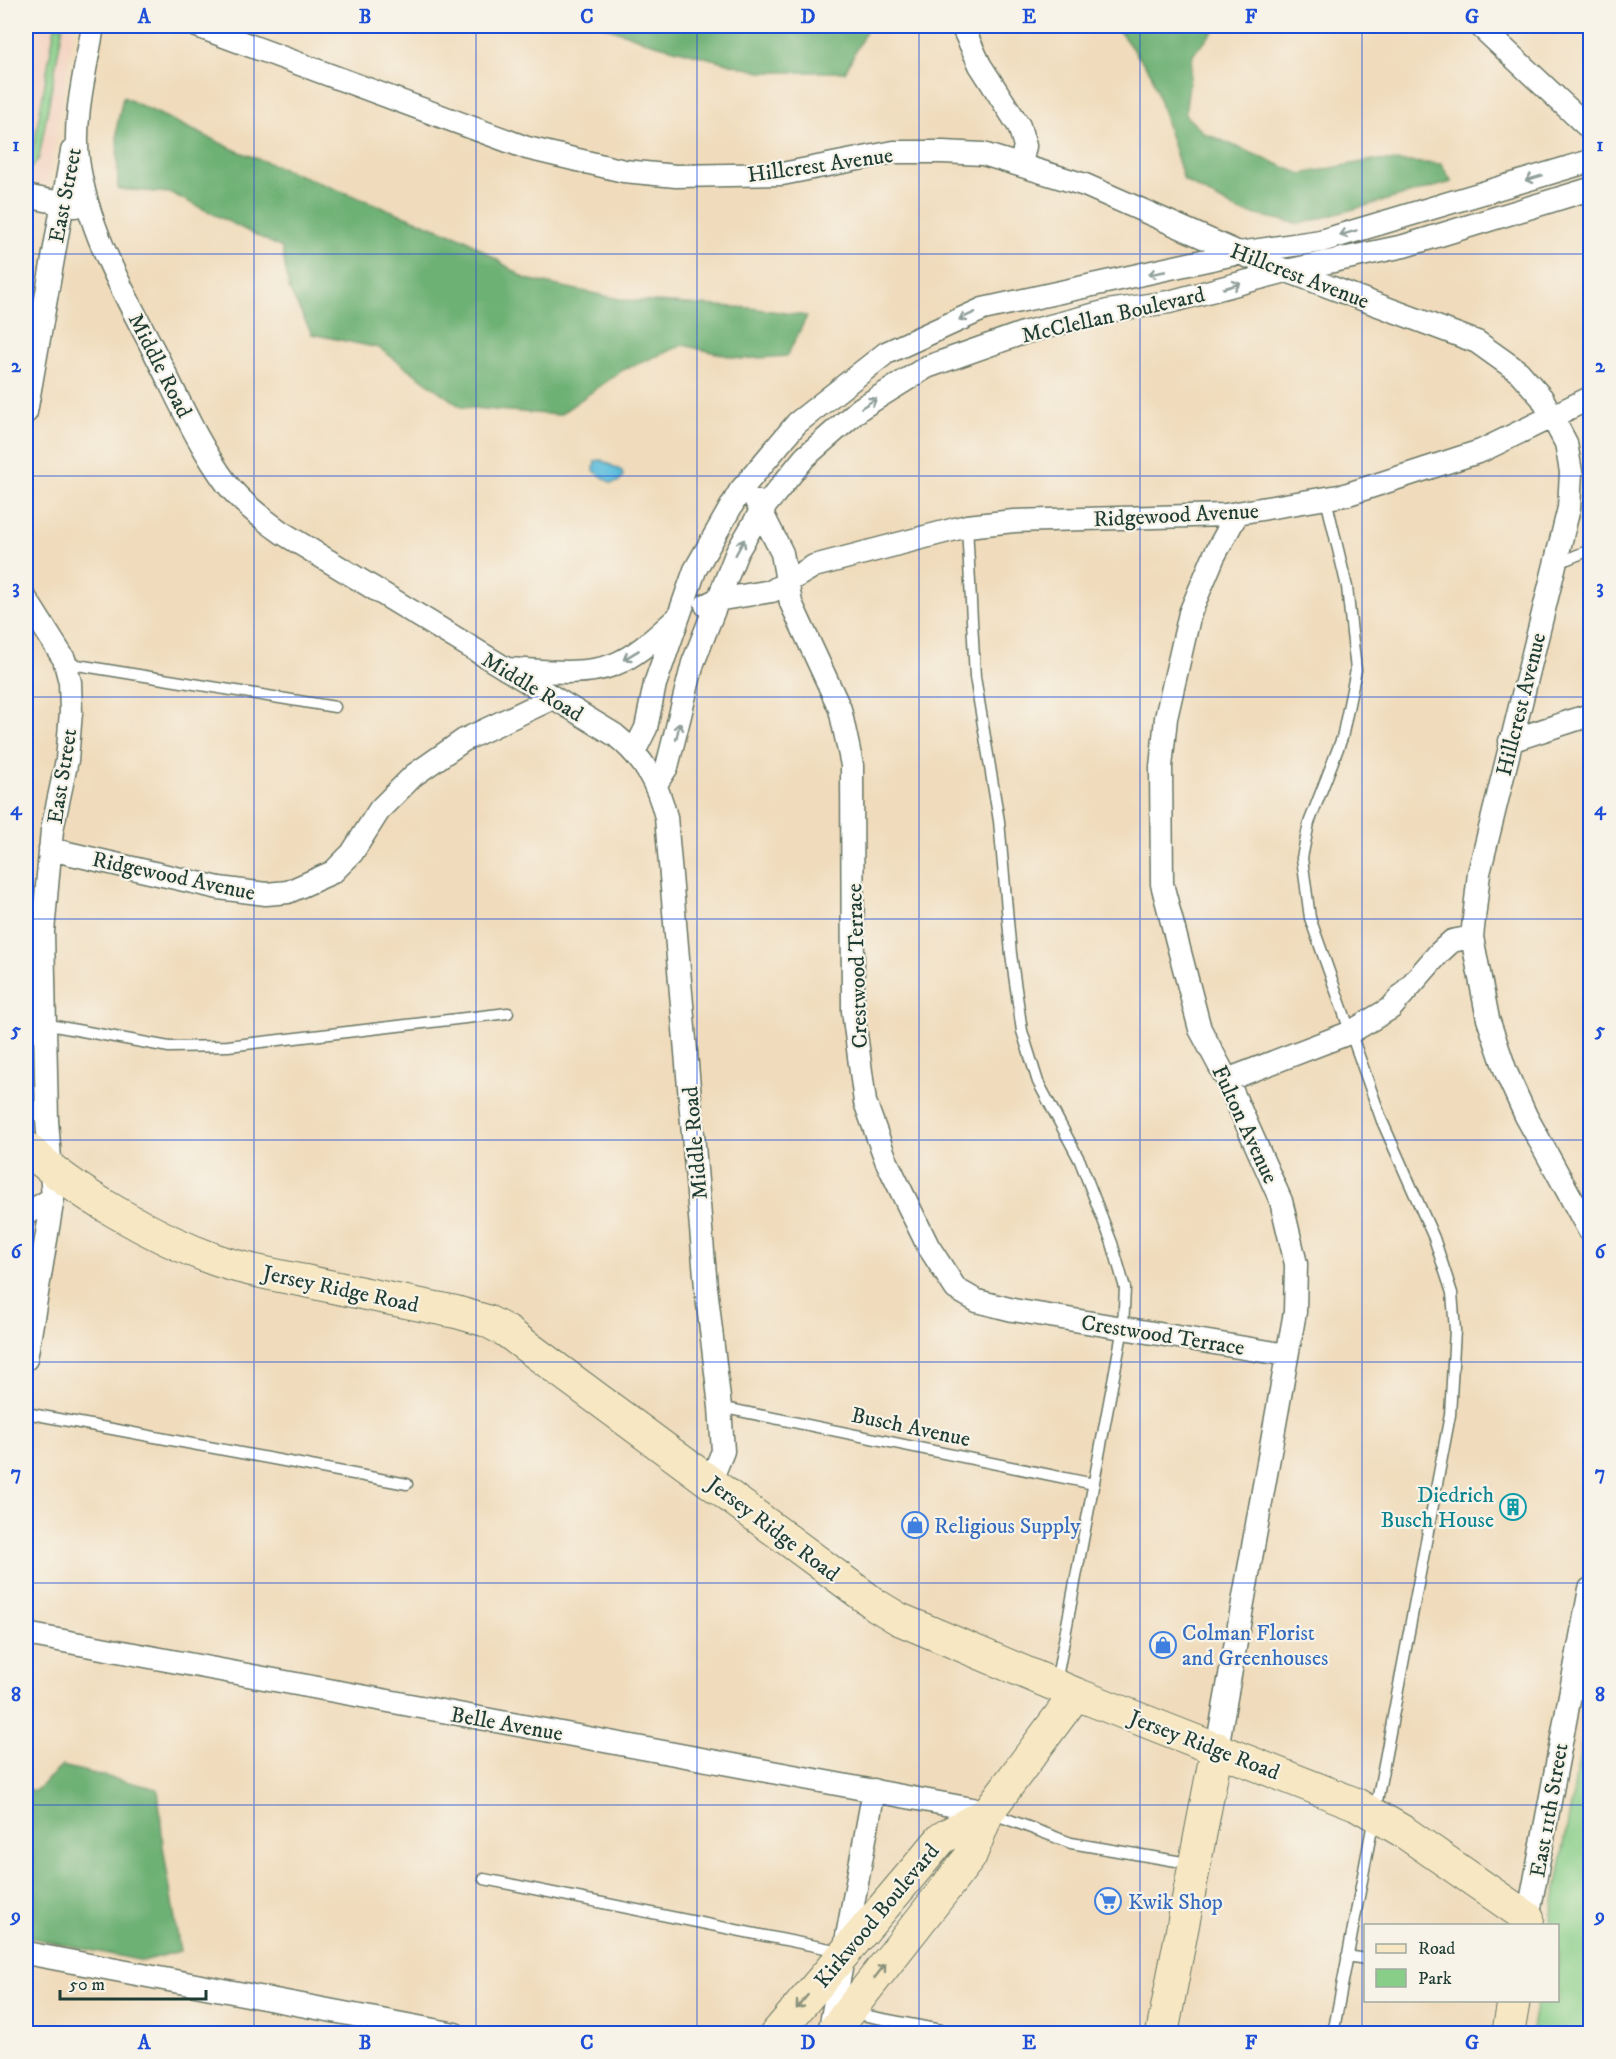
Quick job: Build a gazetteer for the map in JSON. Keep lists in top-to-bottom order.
{
  "streets": {
    "street": [
      "Hillcrest Avenue",
      "East Street",
      "McClellan Boulevard",
      "Middle Road",
      "Ridgewood Avenue",
      "Crestwood Terrace",
      "Fulton Avenue",
      "Jersey Ridge Road",
      "Belle Avenue",
      "East 11th Street",
      "Kirkwood Boulevard"
    ],
    "lane": ["Busch Avenue"]
  },
  "crossings": [
    ["Hillcrest Avenue", "McClellan Boulevard"],
    ["Hillcrest Avenue", "Ridgewood Avenue"],
    ["East Street", "Middle Road"],
    ["East Street", "Ridgewood Avenue"],
    ["East Street", "Jersey Ridge Road"],
    ["McClellan Boulevard", "Middle Road"],
    ["McClellan Boulevard", "Ridgewood Avenue"],
    ["Middle Road", "Ridgewood Avenue"],
    ["Middle Road", "Jersey Ridge Road"],
    ["Middle Road", "Busch Avenue"],
    ["Ridgewood Avenue", "Crestwood Terrace"],
    ["Ridgewood Avenue", "Fulton Avenue"],
    ["Crestwood Terrace", "Fulton Avenue"],
    ["Fulton Avenue", "Jersey Ridge Road"],
    ["Jersey Ridge Road", "East 11th Street"],
    ["Jersey Ridge Road", "Kirkwood Boulevard"],
    ["Belle Avenue", "Kirkwood Boulevard"]
  ],
  "places": {
    "building": ["Diedrich Busch House"],
    "shop": ["Religious Supply", "Colman Florist and Greenhouses"],
    "supermarket": ["Kwik Shop"]
  },
  "legend": ["Road", "Park"],
  "scale_bar": "50 m",
  "grid": {
    "columns": [
      "A",
      "B",
      "C",
      "D",
      "E",
      "F",
      "G"
    ],
    "rows": [
      "1",
      "2",
      "3",
      "4",
      "5",
      "6",
      "7",
      "8",
      "9"
    ]
  }
}
